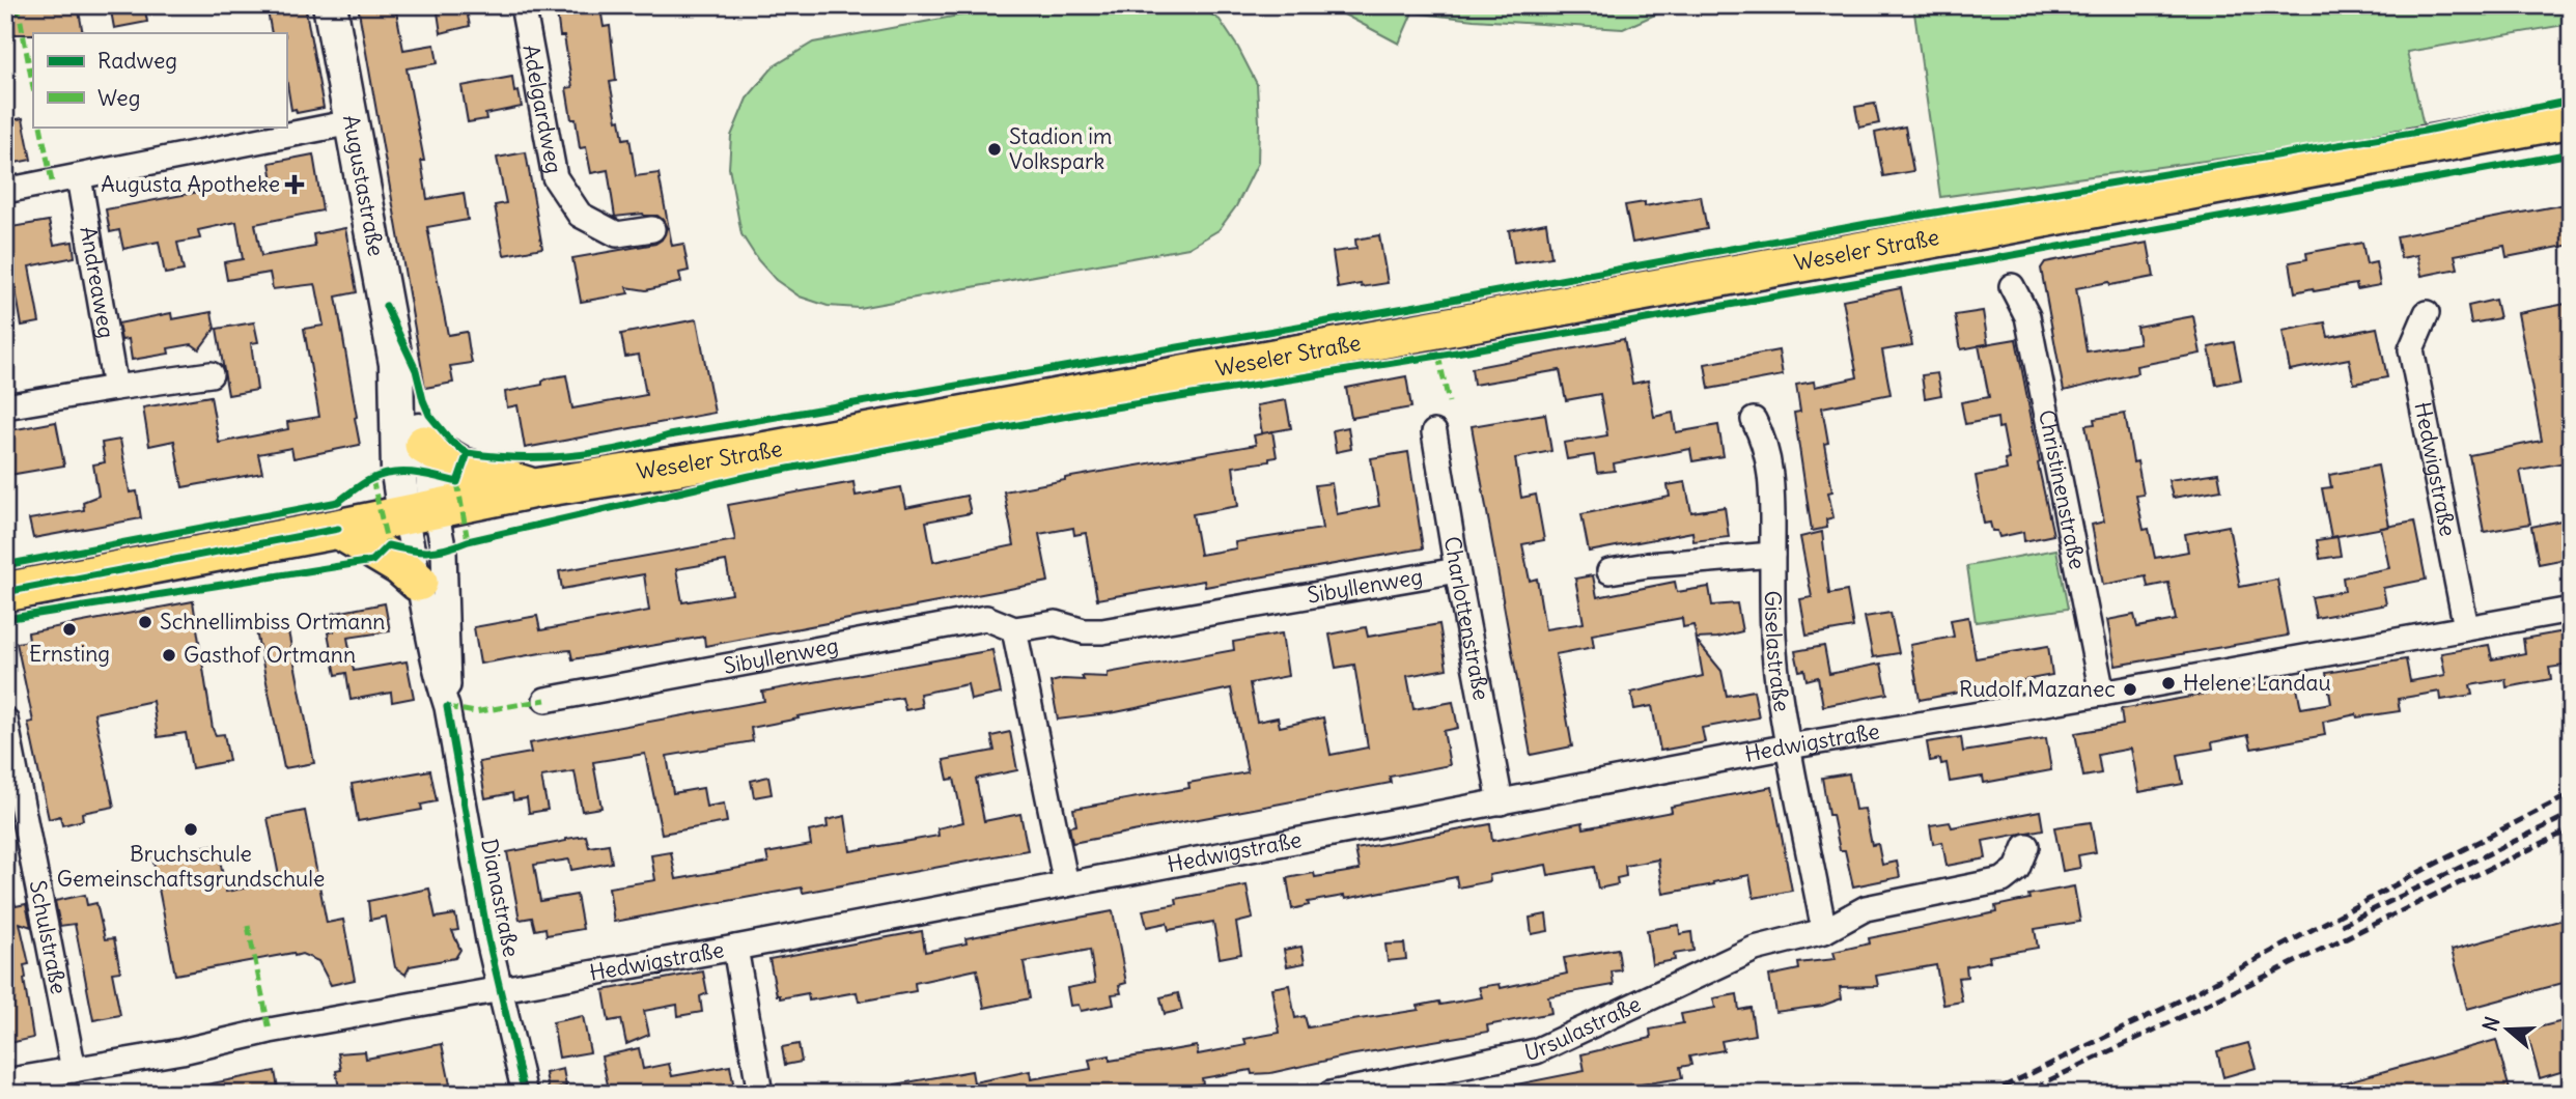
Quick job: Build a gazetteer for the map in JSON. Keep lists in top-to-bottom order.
{
  "streets": {
    "main road": ["Augustastraße", "Weseler Straße"],
    "street": [
      "Adelgardweg",
      "Andreaweg",
      "Hedwigstraße",
      "Christinenstraße",
      "Sibyllenweg",
      "Charlottenstraße",
      "Giselastraße",
      "Dianastraße",
      "Schulstraße",
      "Ursulastraße"
    ]
  },
  "crossings": [
    ["Augustastraße", "Weseler Straße"],
    ["Augustastraße", "Dianastraße"],
    ["Weseler Straße", "Dianastraße"],
    ["Hedwigstraße", "Christinenstraße"],
    ["Hedwigstraße", "Charlottenstraße"],
    ["Hedwigstraße", "Giselastraße"],
    ["Hedwigstraße", "Dianastraße"],
    ["Hedwigstraße", "Schulstraße"],
    ["Sibyllenweg", "Charlottenstraße"]
  ],
  "places": {
    "other": [
      "Stadion im Volkspark",
      "Schnellimbiss Ortmann",
      "Ernsting",
      "Gasthof Ortmann",
      "Helene Landau",
      "Rudolf Mazanec",
      "Bruchschule Gemeinschaftsgrundschule"
    ],
    "health": ["Augusta Apotheke"]
  },
  "legend": ["Radweg", "Weg"],
  "north": "left"
}
